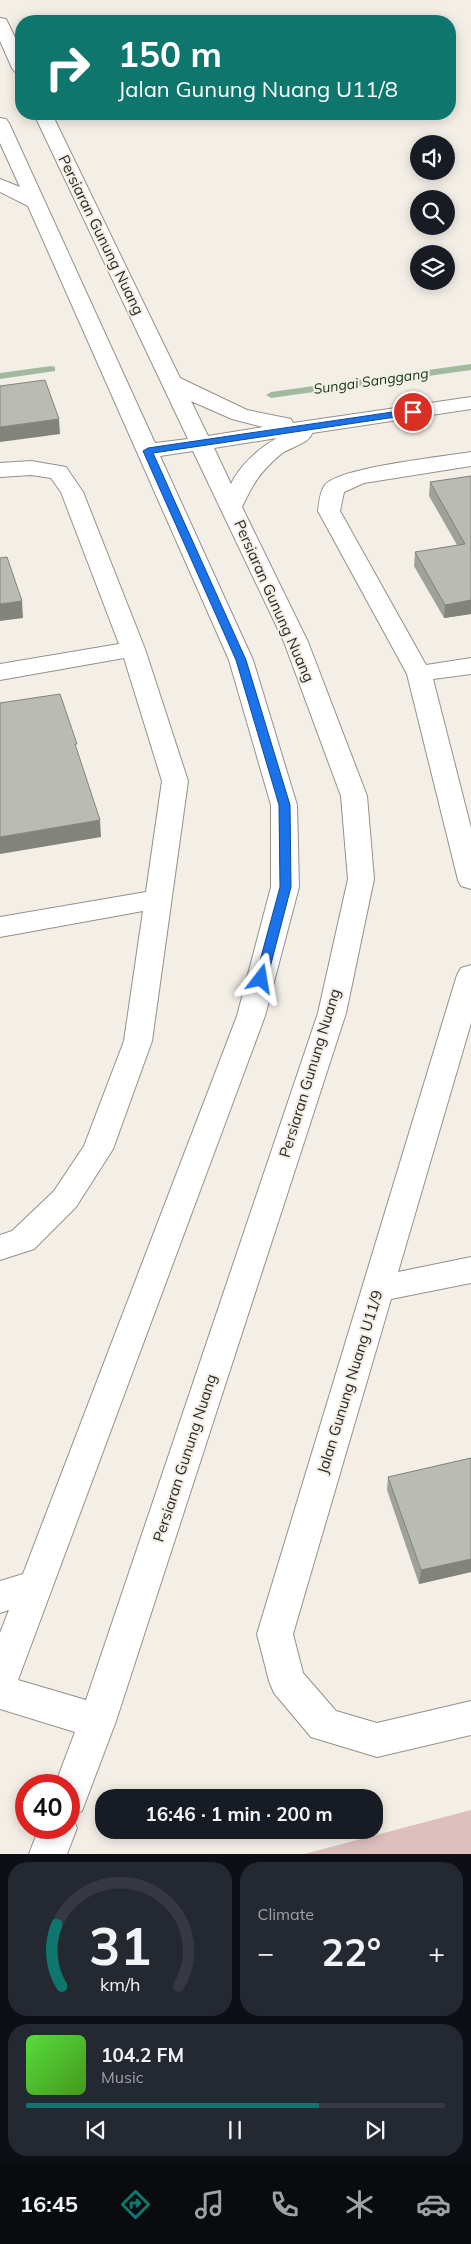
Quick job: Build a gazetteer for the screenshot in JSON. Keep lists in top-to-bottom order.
{
  "streets": {
    "street": ["Persiaran Gunung Nuang", "Jalan Gunung Nuang U11/9"]
  },
  "water": ["Sungai Sanggang"],
  "page": {
    "turn": ["150 m", "Jalan Gunung Nuang U11/8"],
    "limit": "40",
    "trip": "16:46 · 1 min · 200 m",
    "tile": "Climate",
    "heat": ["−", "22°", "+"],
    "song": ["104.2 FM", "Music"],
    "tabs": "16:45",
    "gauge": ["31", "km/h"]
  }
}
